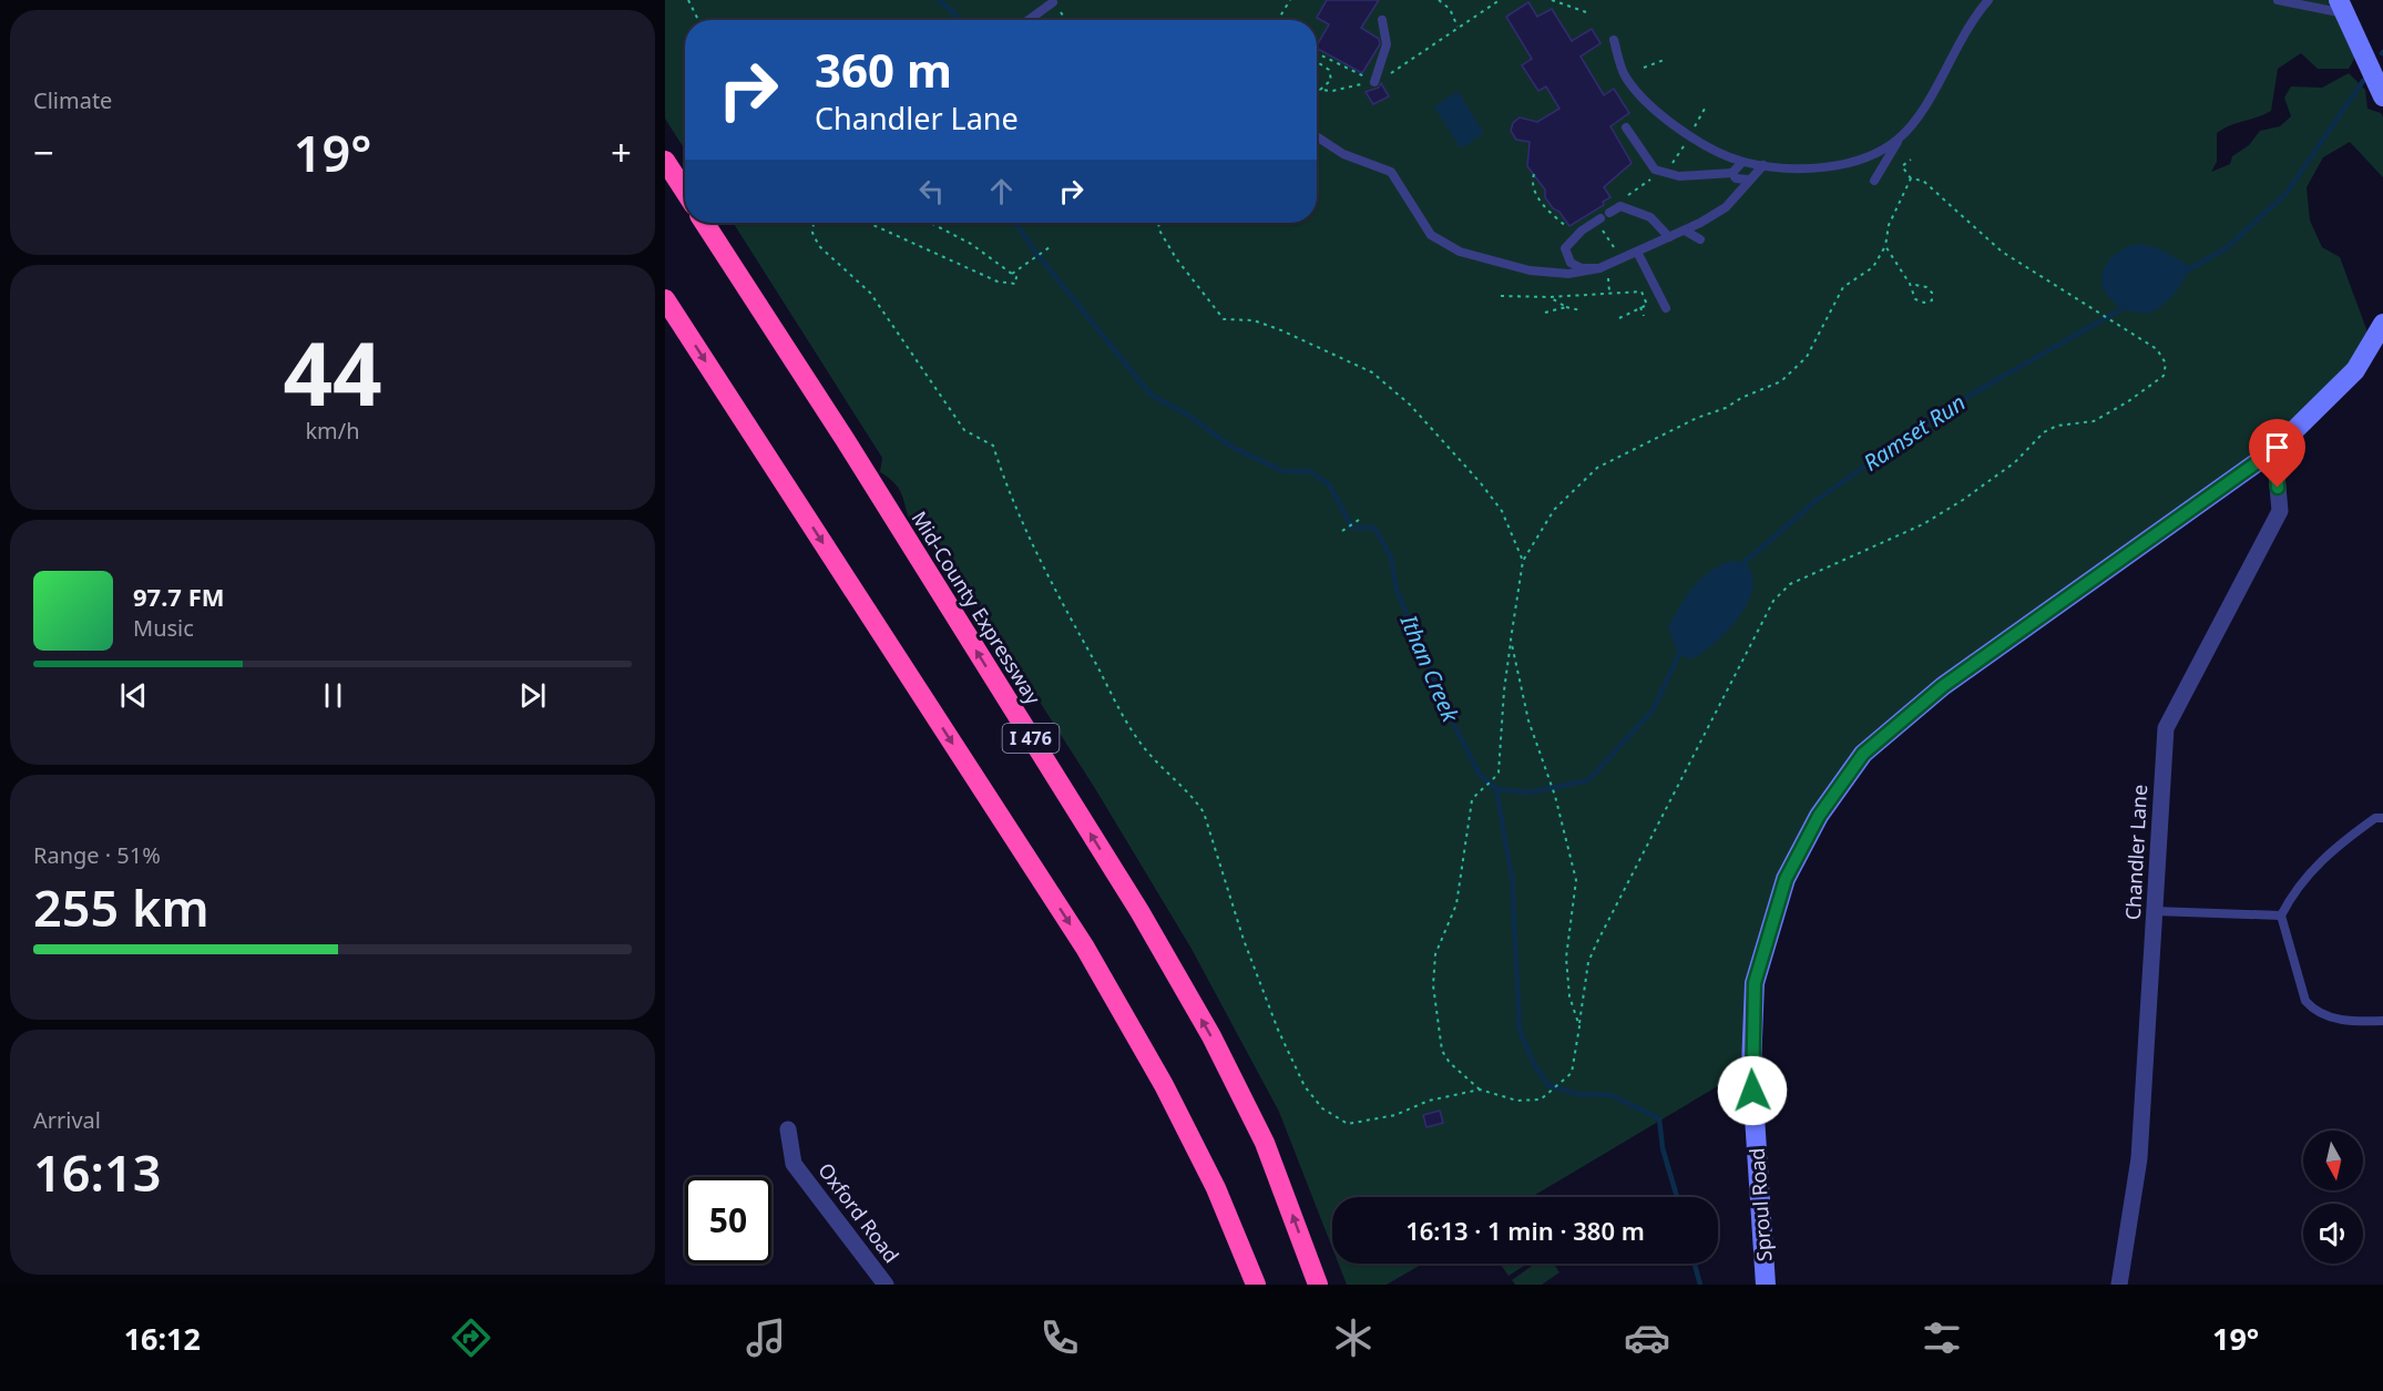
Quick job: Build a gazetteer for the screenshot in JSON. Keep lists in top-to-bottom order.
{
  "streets": {
    "highway": ["Mid-County Expressway", "I 476"],
    "main road": ["Sproul Road"],
    "street": ["Chandler Lane", "Oxford Road"]
  },
  "crossings": [
    ["Chandler Lane", "Sproul Road"]
  ],
  "water": ["Ramset Run", "Ithan Creek"],
  "north": "bottom",
  "page": {
    "tile": [
      "Climate",
      ["44", "km/h"],
      ["Range · 51%", "255 km"],
      ["Arrival", "16:13"]
    ],
    "turn": ["360 m", "Chandler Lane"],
    "heat": ["−", "19°", "+"],
    "song": ["97.7 FM", "Music"],
    "limit": "50",
    "trip": "16:13 · 1 min · 380 m",
    "tabs": ["16:12", "19°"]
  }
}
